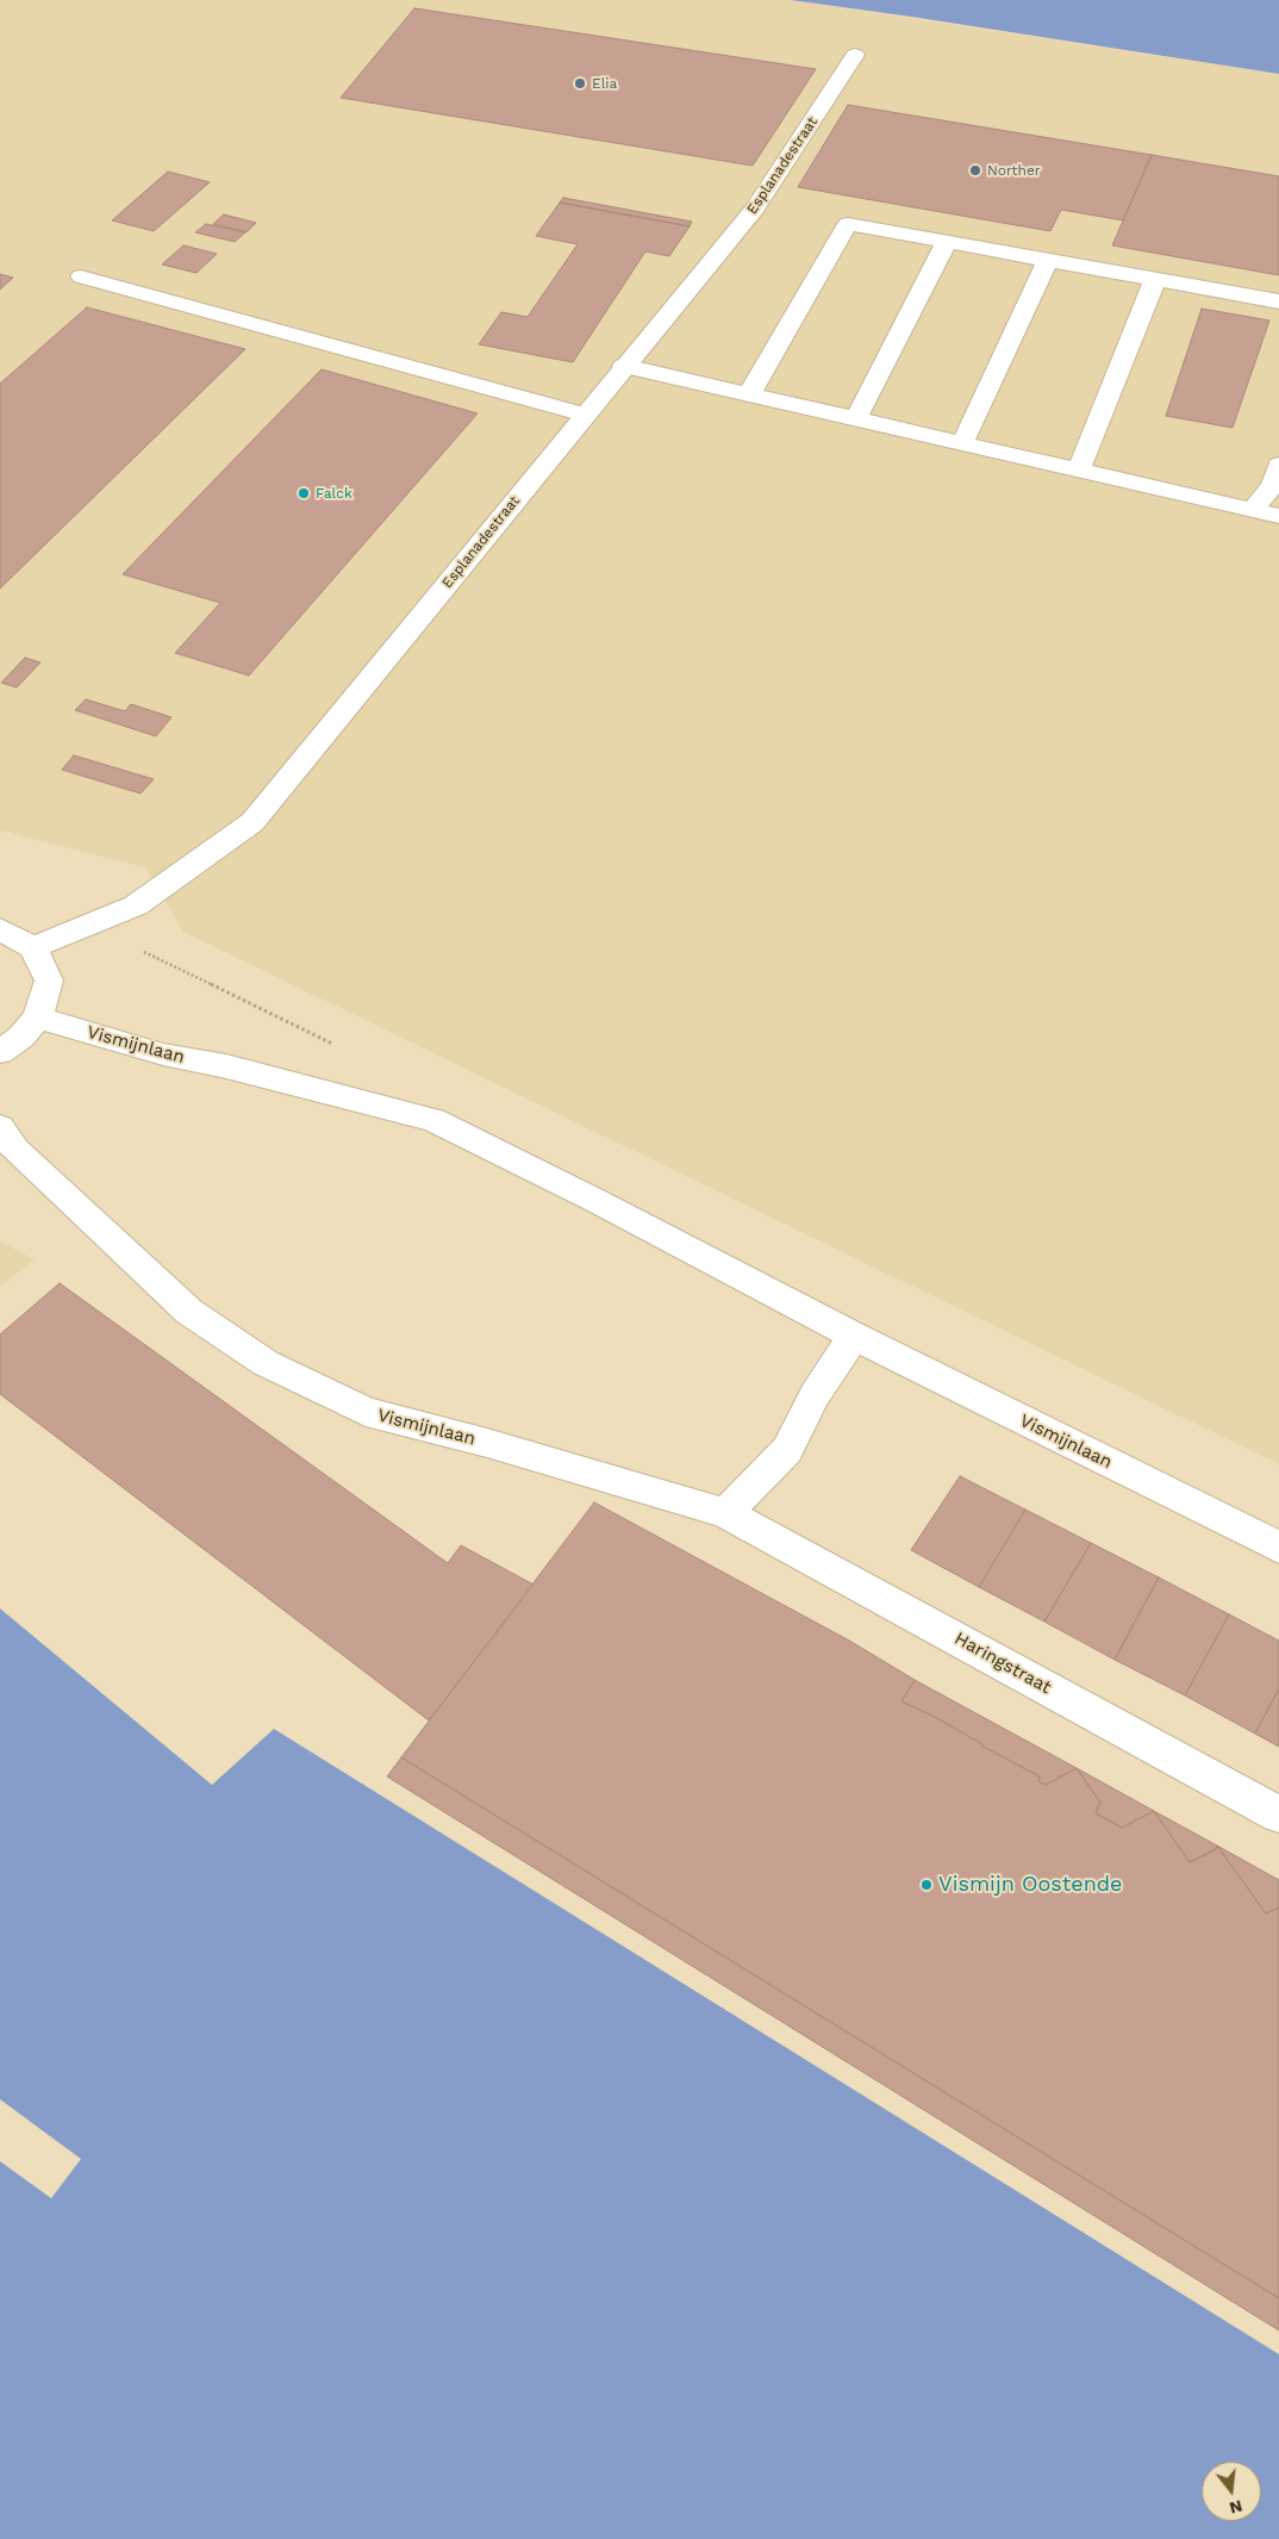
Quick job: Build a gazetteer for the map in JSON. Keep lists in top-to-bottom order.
{
  "streets": {
    "street": ["Esplanadestraat", "Vismijnlaan", "Haringstraat"]
  },
  "crossings": [
    ["Vismijnlaan", "Haringstraat"]
  ],
  "places": [
    "Elia",
    "Norther",
    "Falck",
    "Vismijn Oostende"
  ],
  "north": "bottom"
}
